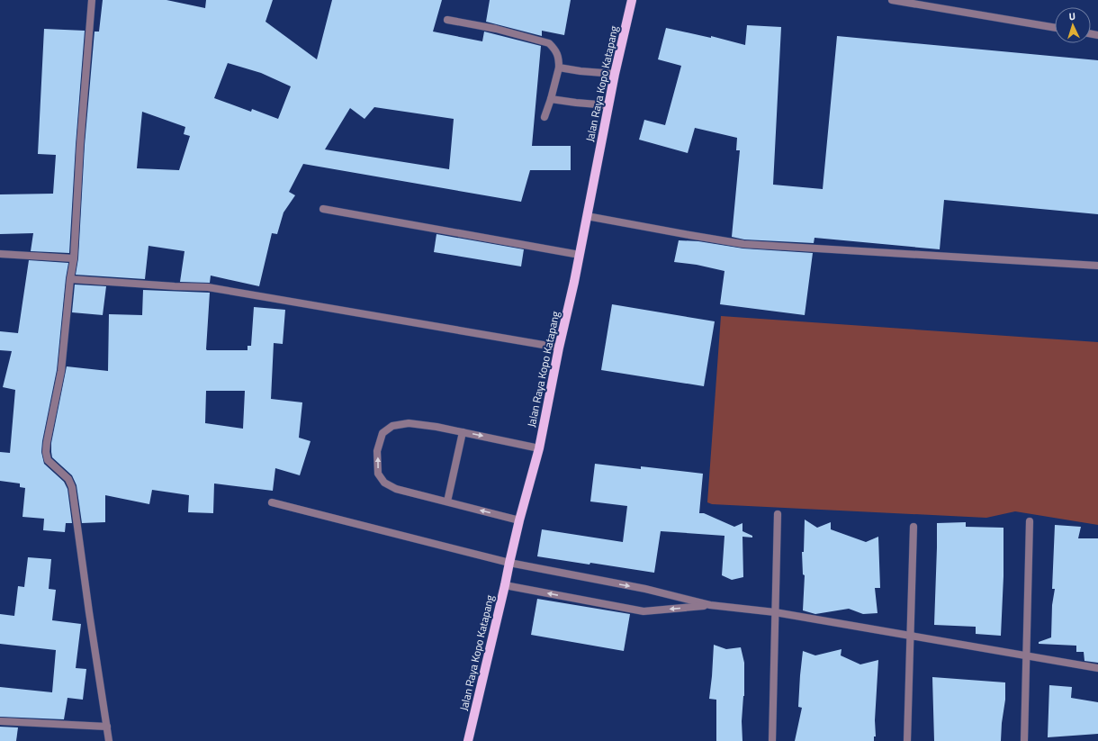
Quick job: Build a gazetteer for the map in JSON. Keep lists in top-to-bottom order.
{
  "streets": {
    "main road": ["Jalan Raya Kopo Katapang"]
  },
  "north": "top"
}
